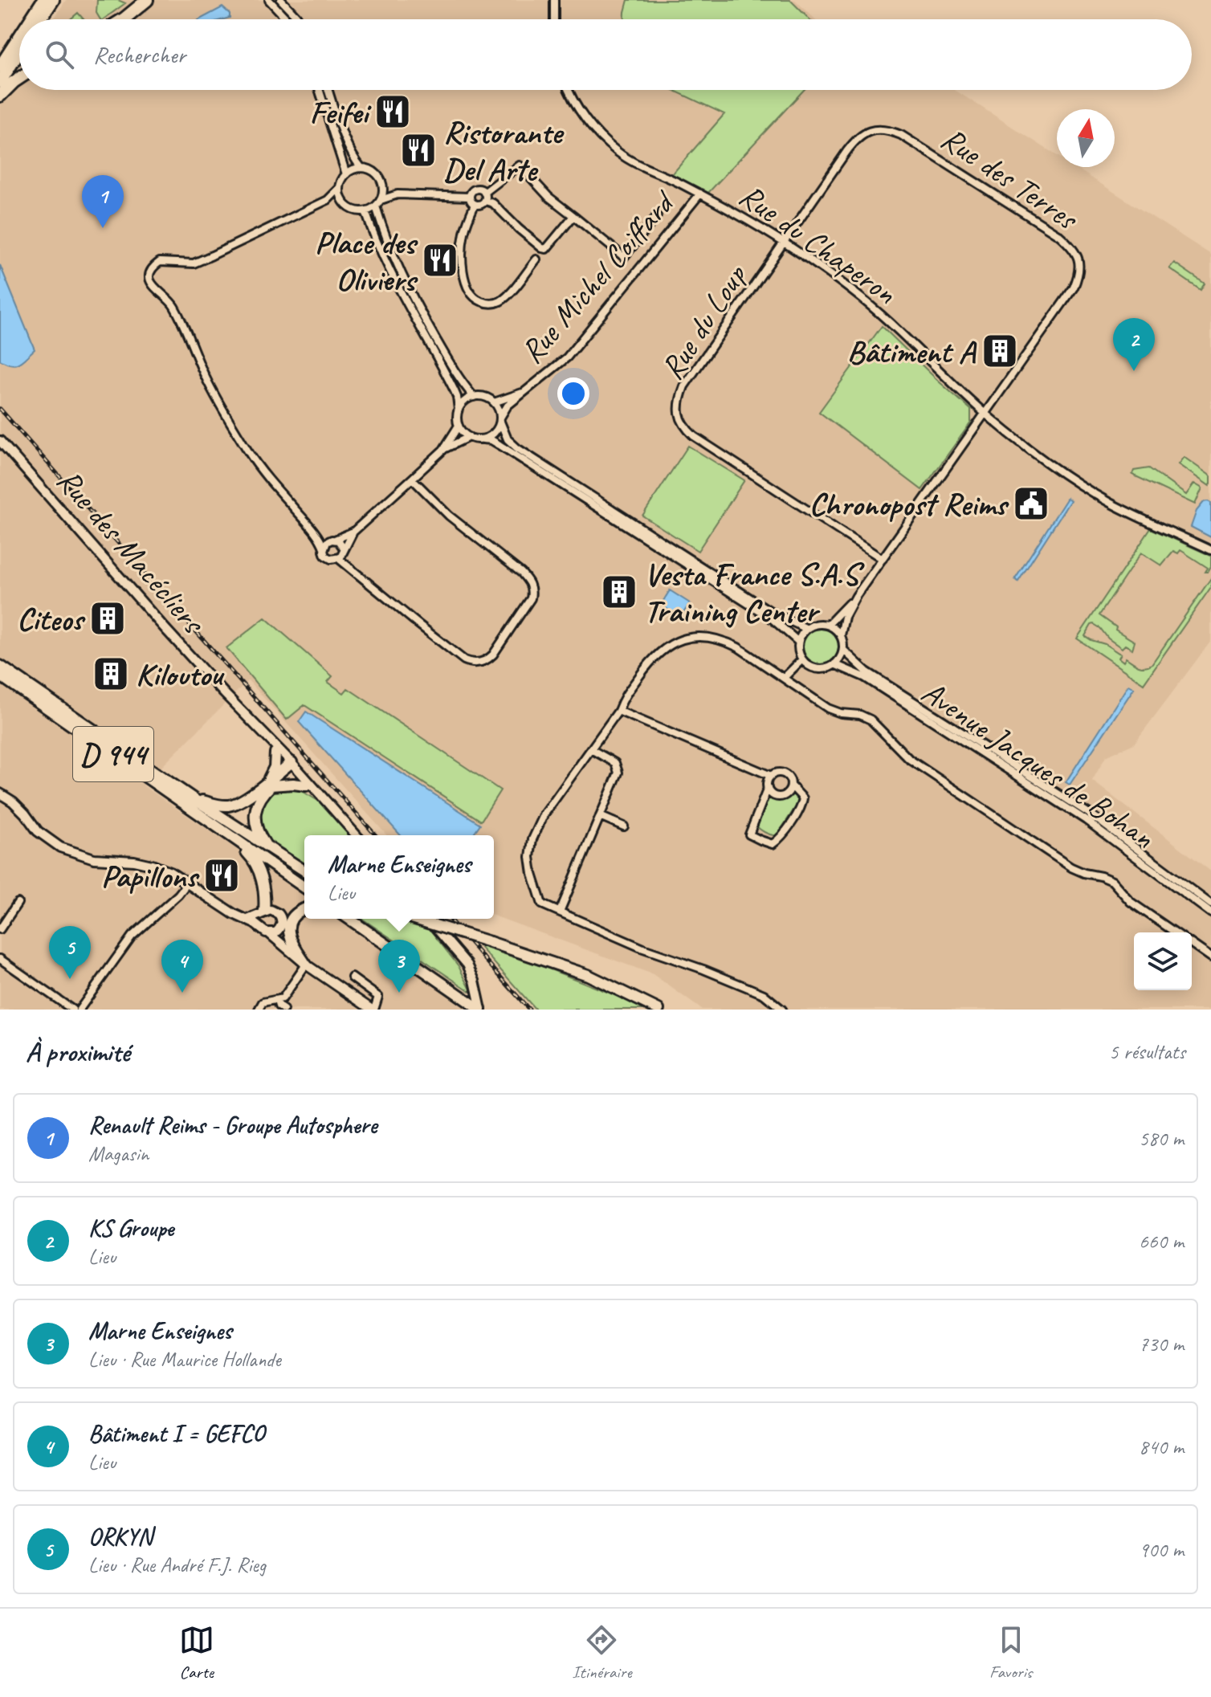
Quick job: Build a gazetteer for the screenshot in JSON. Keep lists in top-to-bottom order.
{
  "streets": {
    "main road": ["D 944"],
    "street": [
      "Rue des Terres",
      "Rue du Chaperon",
      "Rue Michel Coiffard",
      "Rue du Loup",
      "Rue des Macécliers",
      "Avenue Jacques de Bohan"
    ]
  },
  "crossings": [
    ["Rue des Terres", "Rue du Chaperon"],
    ["Rue des Terres", "Rue du Loup"],
    ["Rue du Chaperon", "Rue Michel Coiffard"],
    ["Rue du Chaperon", "Rue du Loup"]
  ],
  "places": {
    "restaurant": [
      "Feifei",
      "Ristorante Del Arte",
      "Place des Oliviers",
      "Papillons"
    ],
    "building": [
      "Bâtiment A",
      "Vesta France S.A.S Training Center",
      "Citeos",
      "Kiloutou"
    ],
    "public building": ["Chronopost Reims"]
  },
  "north": "top",
  "page": {
    "search": "Rechercher",
    "pins": [
      "1",
      "2",
      "5",
      "3",
      "4"
    ],
    "popup": ["Marne Enseignes", "Lieu"],
    "heading": ["À proximité", "5 résultats"],
    "list": [
      {
        "mark": "1",
        "name": "Renault Reims - Groupe Autosphere",
        "note": "Magasin",
        "value": "580 m"
      },
      {
        "mark": "2",
        "name": "KS Groupe",
        "note": "Lieu",
        "value": "660 m"
      },
      {
        "mark": "3",
        "name": "Marne Enseignes",
        "note": "Lieu · Rue Maurice Hollande",
        "value": "730 m"
      },
      {
        "mark": "4",
        "name": "Bâtiment I = GEFCO",
        "note": "Lieu",
        "value": "840 m"
      },
      {
        "mark": "5",
        "name": "ORKYN",
        "note": "Lieu · Rue André F.J. Rieg",
        "value": "900 m"
      }
    ],
    "nav": ["Carte", "Itinéraire", "Favoris"]
  }
}
